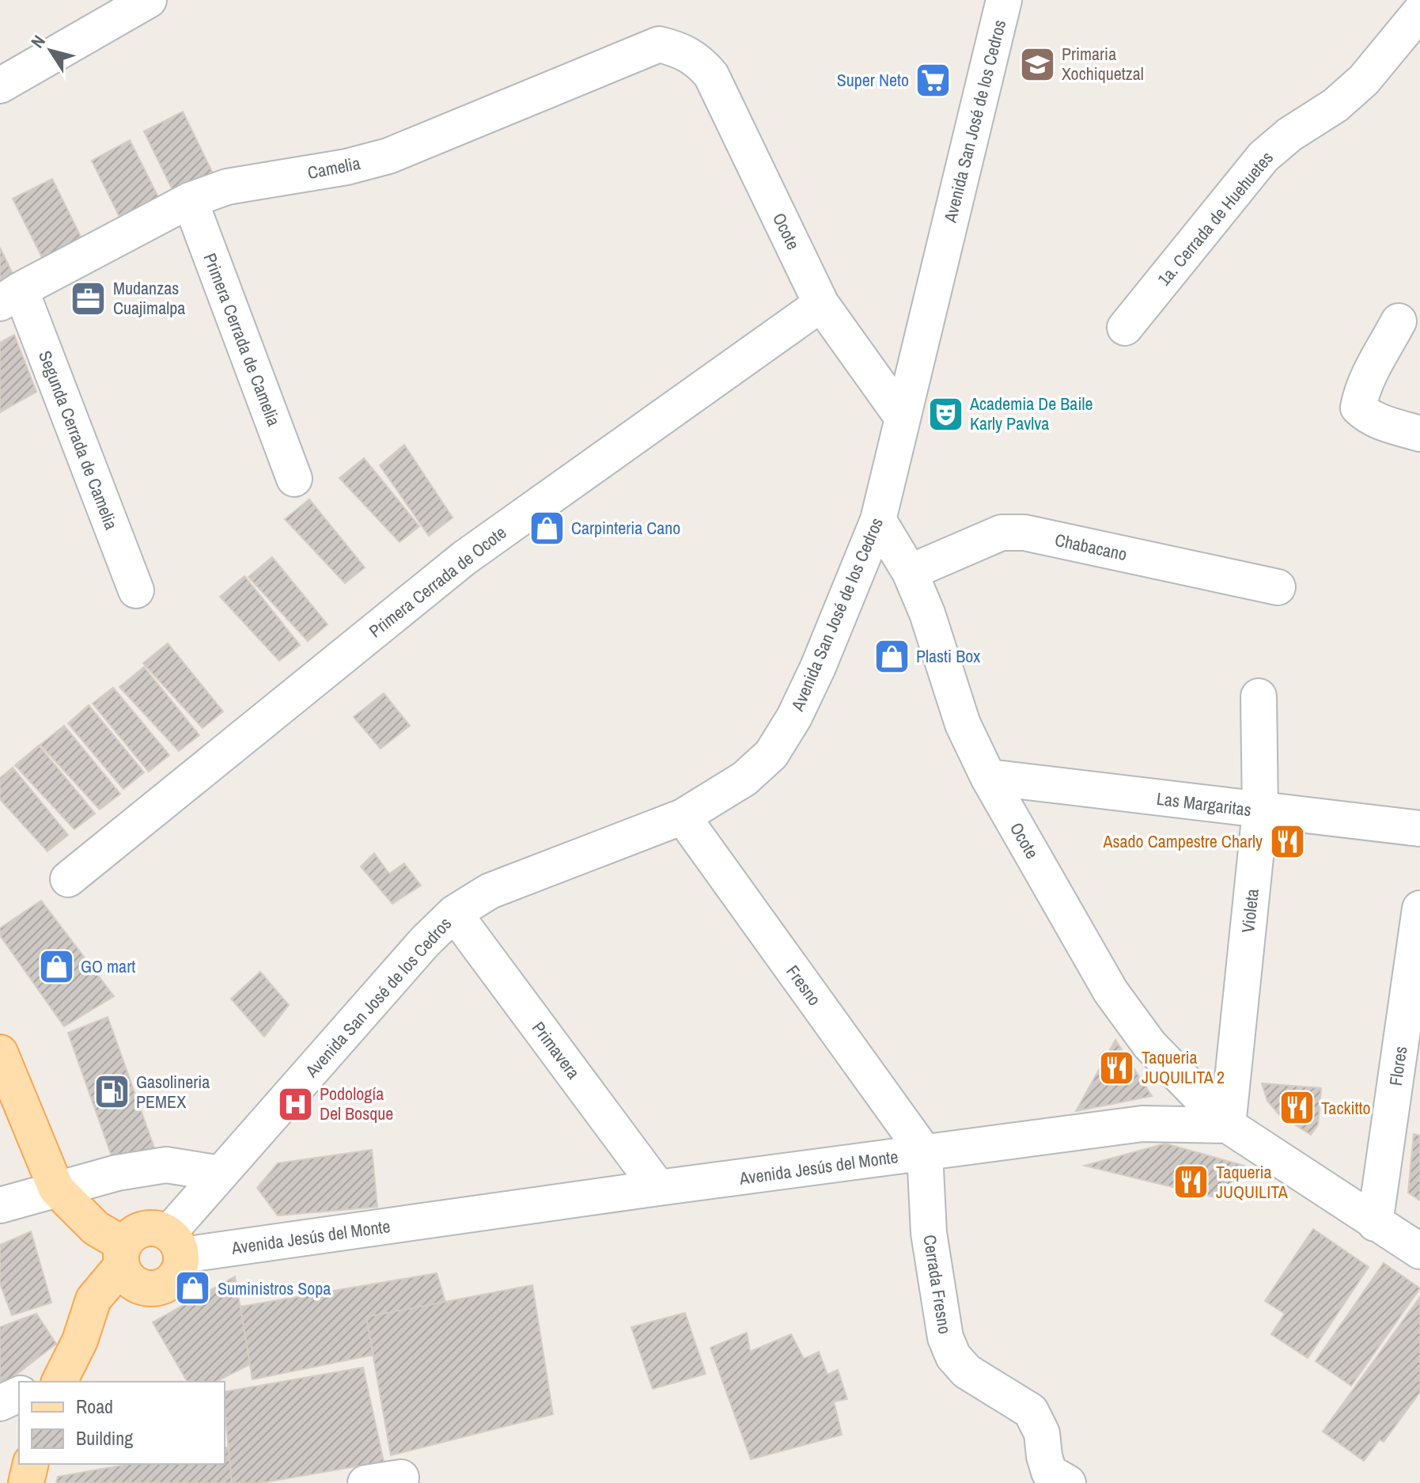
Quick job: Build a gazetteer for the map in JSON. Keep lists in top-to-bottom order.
{
  "streets": {
    "street": [
      "Avenida San José de los Cedros",
      "Camelia",
      "1a. Cerrada de Huehuetes",
      "Ocote",
      "Primera Cerrada de Camelia",
      "Segunda Cerrada de Camelia",
      "Chabacano",
      "Primera Cerrada de Ocote",
      "Las Margaritas",
      "Violeta",
      "Fresno",
      "Primavera",
      "Flores",
      "Avenida Jesús del Monte",
      "Cerrada Fresno"
    ]
  },
  "crossings": [
    ["Avenida San José de los Cedros", "Ocote"],
    ["Avenida San José de los Cedros", "Fresno"],
    ["Avenida San José de los Cedros", "Primavera"],
    ["Avenida San José de los Cedros", "Avenida Jesús del Monte"],
    ["Camelia", "Ocote"],
    ["Camelia", "Primera Cerrada de Camelia"],
    ["Camelia", "Segunda Cerrada de Camelia"],
    ["Ocote", "Chabacano"],
    ["Ocote", "Primera Cerrada de Ocote"],
    ["Ocote", "Las Margaritas"],
    ["Ocote", "Violeta"],
    ["Ocote", "Avenida Jesús del Monte"],
    ["Las Margaritas", "Violeta"],
    ["Violeta", "Avenida Jesús del Monte"],
    ["Fresno", "Avenida Jesús del Monte"],
    ["Fresno", "Cerrada Fresno"],
    ["Primavera", "Avenida Jesús del Monte"],
    ["Avenida Jesús del Monte", "Cerrada Fresno"]
  ],
  "places": {
    "school or university": ["Primaria Xochiquetzal"],
    "supermarket": ["Super Neto"],
    "office": ["Mudanzas Cuajimalpa"],
    "theatre": ["Academia De Baile Karly Pavlva"],
    "shop": [
      "Carpinteria Cano",
      "Plasti Box",
      "GO mart",
      "Suministros Sopa"
    ],
    "restaurant": [
      "Asado Campestre Charly",
      "Taqueria JUQUILITA 2",
      "Tackitto",
      "Taqueria JUQUILITA"
    ],
    "fuel station": ["Gasolineria PEMEX"],
    "hospital": ["Podología Del Bosque"]
  },
  "legend": ["Road", "Building"],
  "north": "top left"
}
